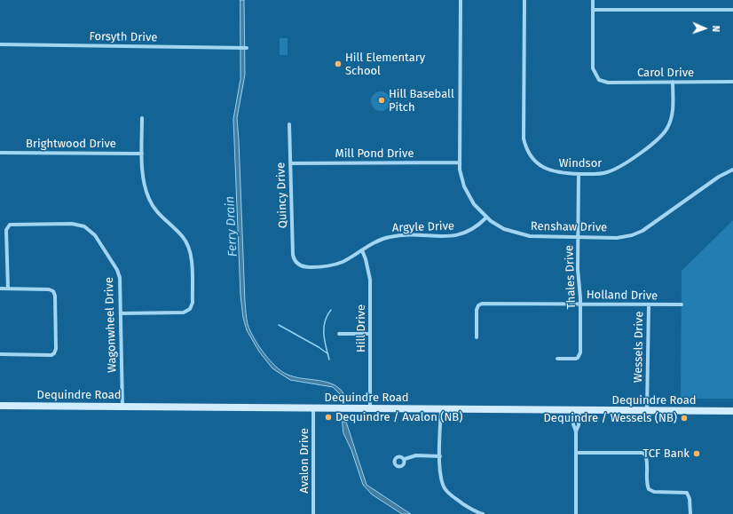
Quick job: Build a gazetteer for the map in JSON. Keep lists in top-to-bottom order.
{
  "streets": {
    "main road": ["Dequindre Road"],
    "street": [
      "Forsyth Drive",
      "Carol Drive",
      "Brightwood Drive",
      "Mill Pond Drive",
      "Windsor",
      "Quincy Drive",
      "Argyle Drive",
      "Renshaw Drive",
      "Thales Drive",
      "Holland Drive",
      "Wagonwheel Drive",
      "Hill Drive",
      "Wessels Drive",
      "Avalon Drive"
    ]
  },
  "crossings": [
    ["Carol Drive", "Windsor"],
    ["Mill Pond Drive", "Quincy Drive"],
    ["Mill Pond Drive", "Renshaw Drive"],
    ["Windsor", "Thales Drive"],
    ["Quincy Drive", "Argyle Drive"],
    ["Argyle Drive", "Renshaw Drive"],
    ["Argyle Drive", "Hill Drive"],
    ["Renshaw Drive", "Thales Drive"],
    ["Thales Drive", "Holland Drive"],
    ["Holland Drive", "Wessels Drive"],
    ["Wagonwheel Drive", "Dequindre Road"],
    ["Hill Drive", "Dequindre Road"],
    ["Wessels Drive", "Dequindre Road"],
    ["Dequindre Road", "Avalon Drive"]
  ],
  "water": ["Ferry Drain"],
  "places": [
    "Hill Elementary School",
    "Hill Baseball Pitch",
    "Dequindre / Avalon (NB)",
    "Dequindre / Wessels (NB)",
    "TCF Bank"
  ],
  "north": "right"
}
